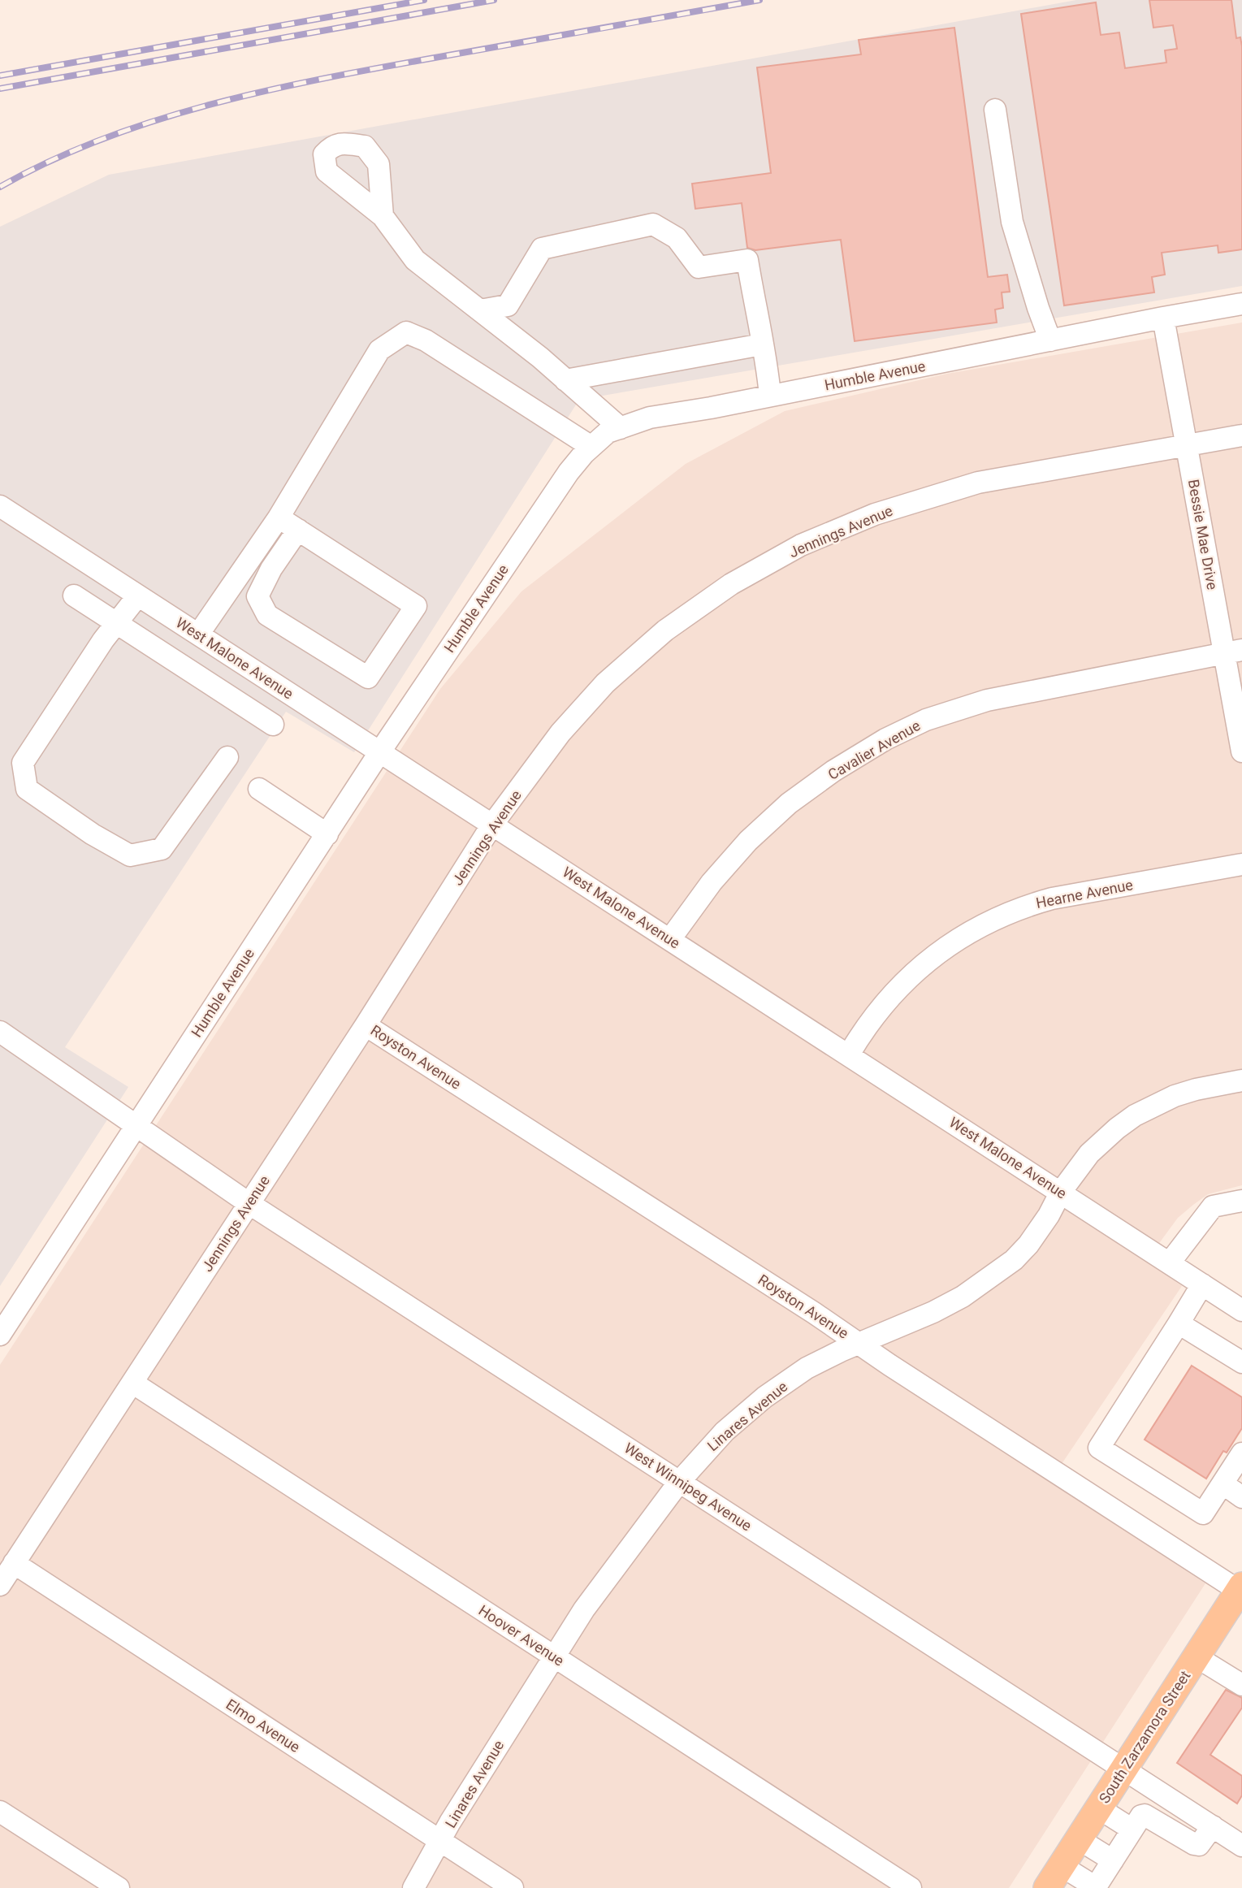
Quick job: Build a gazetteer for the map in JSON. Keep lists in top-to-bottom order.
{
  "streets": {
    "main road": ["South Zarzamora Street"],
    "street": [
      "Humble Avenue",
      "Jennings Avenue",
      "Bessie Mae Drive",
      "West Malone Avenue",
      "Cavalier Avenue",
      "Hearne Avenue",
      "Royston Avenue",
      "Linares Avenue",
      "West Winnipeg Avenue",
      "Hoover Avenue",
      "Elmo Avenue"
    ]
  },
  "crossings": [
    ["Humble Avenue", "Bessie Mae Drive"],
    ["Humble Avenue", "West Malone Avenue"],
    ["Humble Avenue", "West Winnipeg Avenue"],
    ["Jennings Avenue", "Bessie Mae Drive"],
    ["Jennings Avenue", "West Malone Avenue"],
    ["Jennings Avenue", "Royston Avenue"],
    ["Jennings Avenue", "West Winnipeg Avenue"],
    ["Jennings Avenue", "Hoover Avenue"],
    ["Jennings Avenue", "Elmo Avenue"],
    ["Bessie Mae Drive", "Cavalier Avenue"],
    ["West Malone Avenue", "Cavalier Avenue"],
    ["West Malone Avenue", "Hearne Avenue"],
    ["West Malone Avenue", "Linares Avenue"],
    ["Royston Avenue", "Linares Avenue"],
    ["Royston Avenue", "South Zarzamora Street"],
    ["Linares Avenue", "West Winnipeg Avenue"],
    ["Linares Avenue", "Hoover Avenue"],
    ["Linares Avenue", "Elmo Avenue"],
    ["West Winnipeg Avenue", "South Zarzamora Street"]
  ]
}
